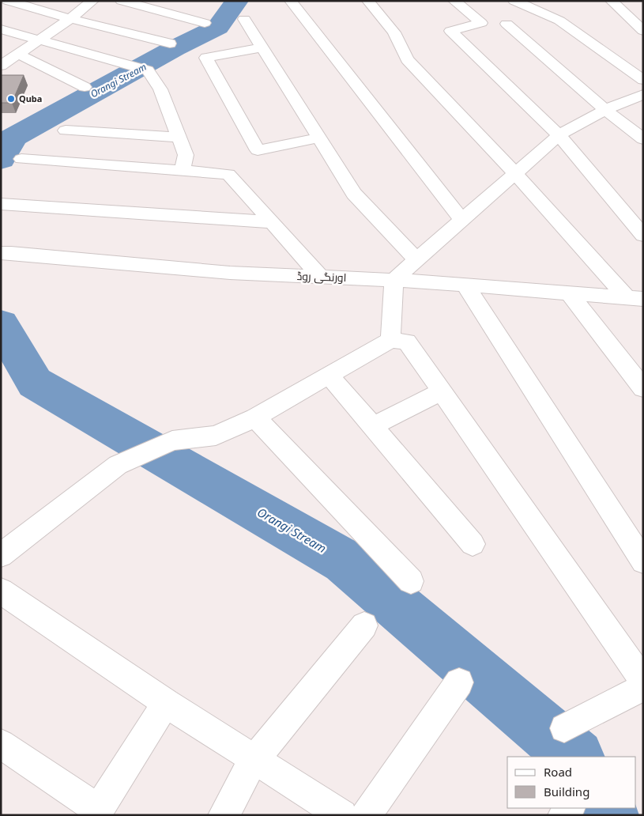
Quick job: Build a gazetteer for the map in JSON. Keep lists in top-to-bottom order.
{
  "streets": {
    "street": ["اورنگی روڈ"]
  },
  "water": ["Orangi Stream"],
  "places": ["Quba"],
  "legend": ["Road", "Building"]
}
